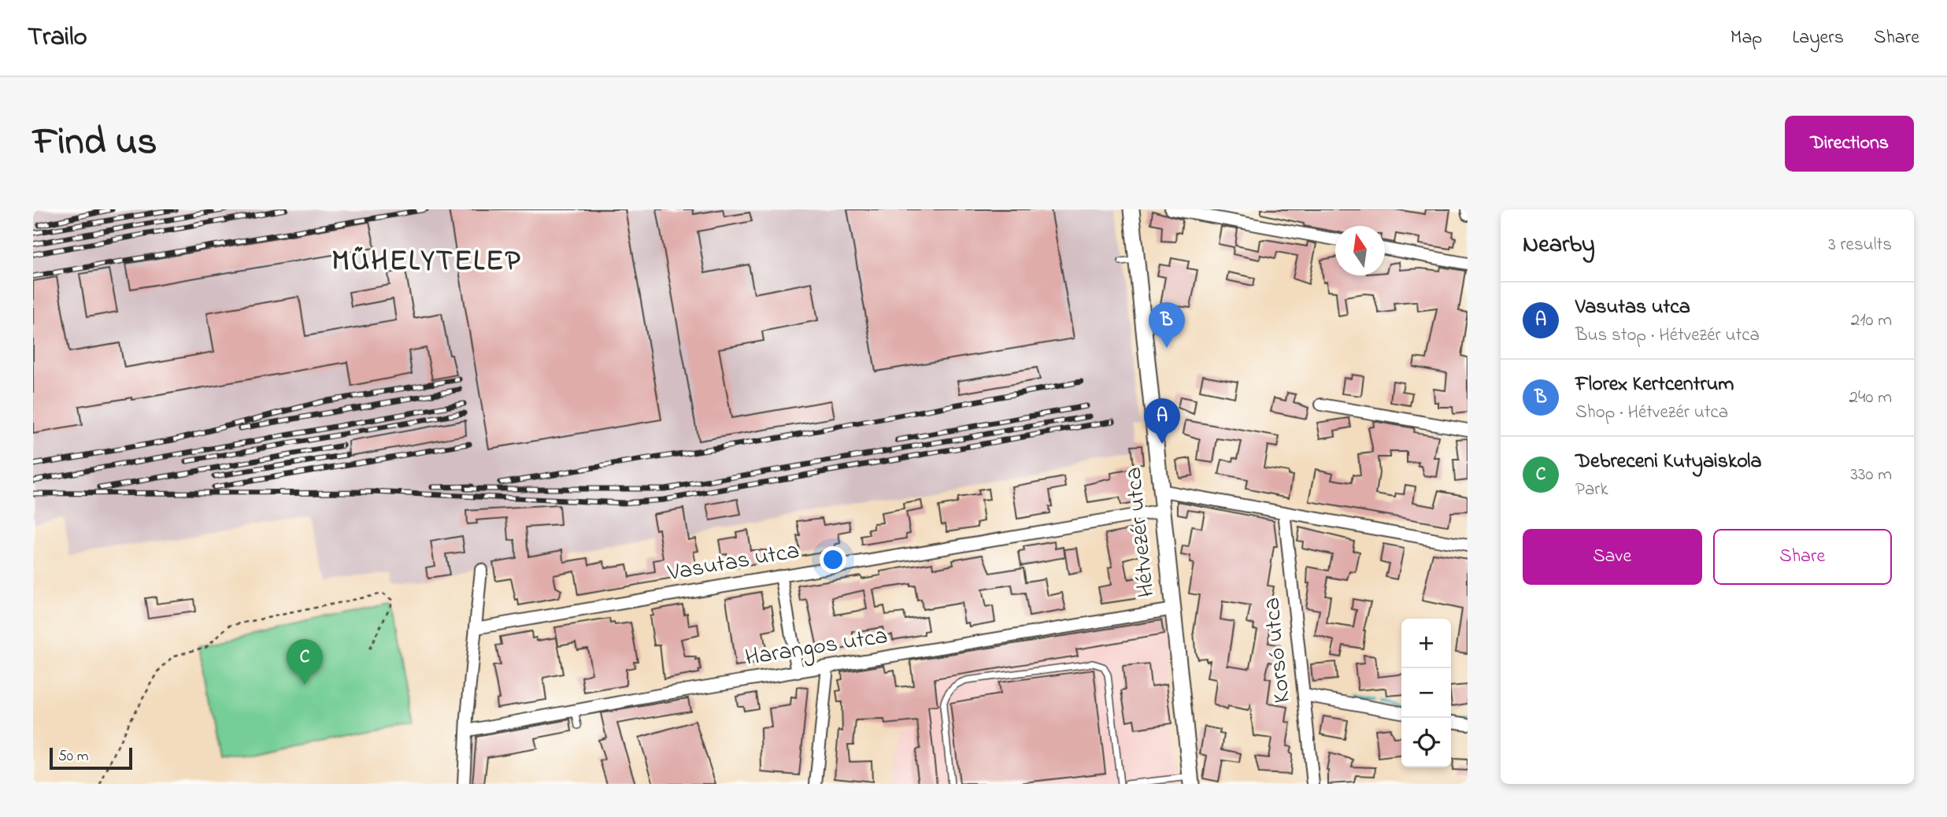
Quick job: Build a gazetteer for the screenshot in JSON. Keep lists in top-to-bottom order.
{
  "streets": {
    "street": [
      "Hétvezér utca",
      "Vasutas utca",
      "Harangos utca",
      "Korsó utca"
    ]
  },
  "crossings": [
    ["Hétvezér utca", "Vasutas utca"],
    ["Hétvezér utca", "Harangos utca"]
  ],
  "districts": ["MŰHELYTELEP"],
  "scale_bar": "50 m",
  "north": "top",
  "page": {
    "header": "Trailo",
    "nav": ["Map", "Layers", "Share"],
    "title": "Find us",
    "buttons": [
      "Directions",
      ["Save", "Share"]
    ],
    "heading": ["Nearby", "3 results"],
    "list": [
      {
        "mark": "A",
        "name": "Vasutas utca",
        "note": "Bus stop · Hétvezér utca",
        "value": "210 m"
      },
      {
        "mark": "B",
        "name": "Florex Kertcentrum",
        "note": "Shop · Hétvezér utca",
        "value": "240 m"
      },
      {
        "mark": "C",
        "name": "Debreceni Kutyaiskola",
        "note": "Park",
        "value": "330 m"
      }
    ],
    "pins": ["B", "A", "C"],
    "map_buttons": ["+", "−"],
    "scale": "50 m"
  }
}
